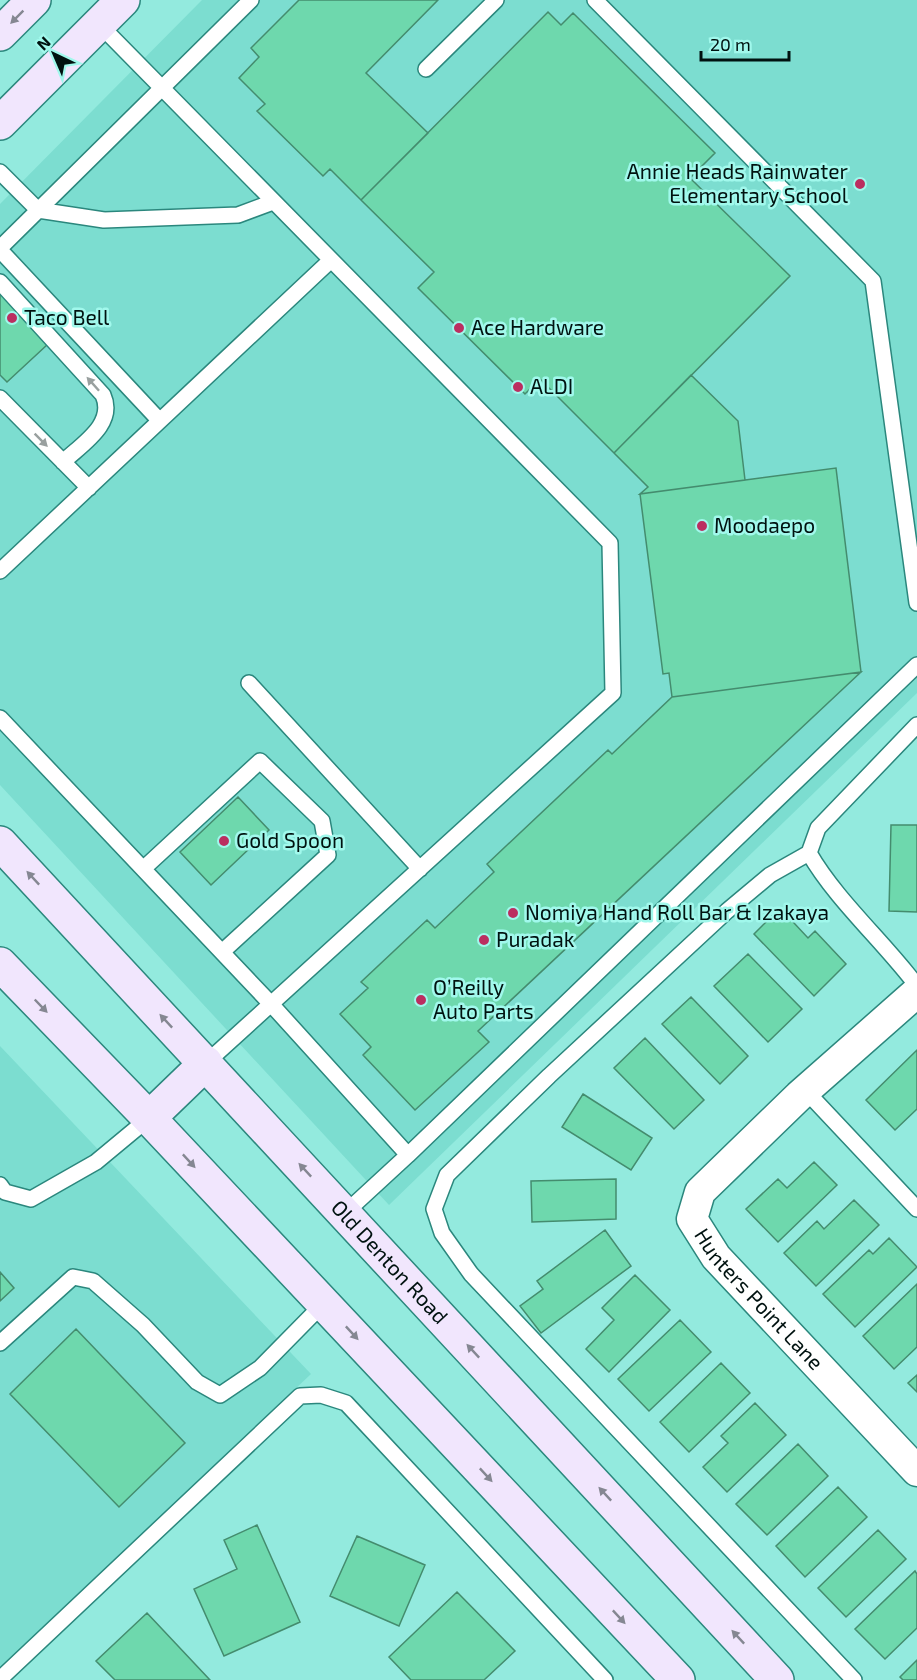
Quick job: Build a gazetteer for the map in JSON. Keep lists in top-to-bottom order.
{
  "streets": {
    "main road": ["Old Denton Road"],
    "street": ["Hunters Point Lane"]
  },
  "places": [
    "Annie Heads Rainwater Elementary School",
    "Taco Bell",
    "Ace Hardware",
    "ALDI",
    "Moodaepo",
    "Gold Spoon",
    "Nomiya Hand Roll Bar & Izakaya",
    "Puradak",
    "O’Reilly Auto Parts"
  ],
  "scale_bar": "20 m",
  "north": "top left"
}
